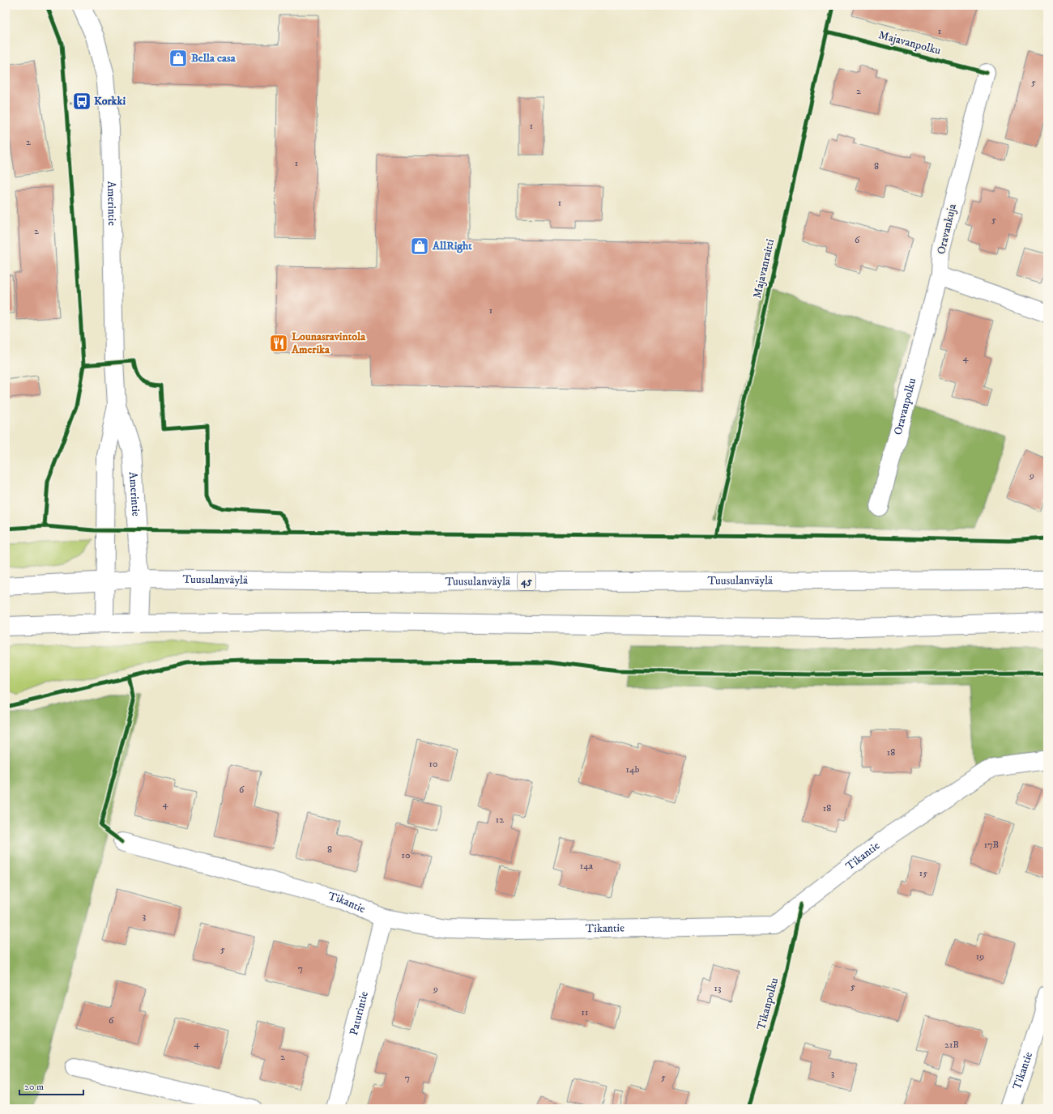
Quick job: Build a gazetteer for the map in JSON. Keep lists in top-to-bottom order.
{
  "streets": {
    "street": [
      "Amerintie",
      "Oravankuja",
      "Oravanpolku",
      "Tuusulanväylä",
      "45",
      "Tikantie",
      "Paturintie"
    ],
    "cycle path": ["Majavanpolku", "Majavanraitti", "Tikanpolku"]
  },
  "crossings": [
    ["Amerintie", "Tuusulanväylä"],
    ["Oravankuja", "Oravanpolku"],
    ["Tikantie", "Paturintie"]
  ],
  "places": {
    "shop": ["Bella casa", "AllRight"],
    "bus stop": ["Korkki"],
    "restaurant": ["Lounasravintola Amerika"]
  },
  "house_numbers": [
    "1",
    "5",
    "2",
    "1",
    "2",
    "1",
    "8",
    "1",
    "5",
    "2",
    "6",
    "1",
    "4",
    "9",
    "18",
    "10",
    "14b",
    "6",
    "4",
    "18",
    "12",
    "17B",
    "8",
    "10",
    "14a",
    "15",
    "3",
    "5",
    "19",
    "7",
    "5",
    "13",
    "9",
    "11",
    "6",
    "4",
    "21B",
    "2",
    "3",
    "5",
    "7"
  ],
  "scale_bar": "20 m"
}
